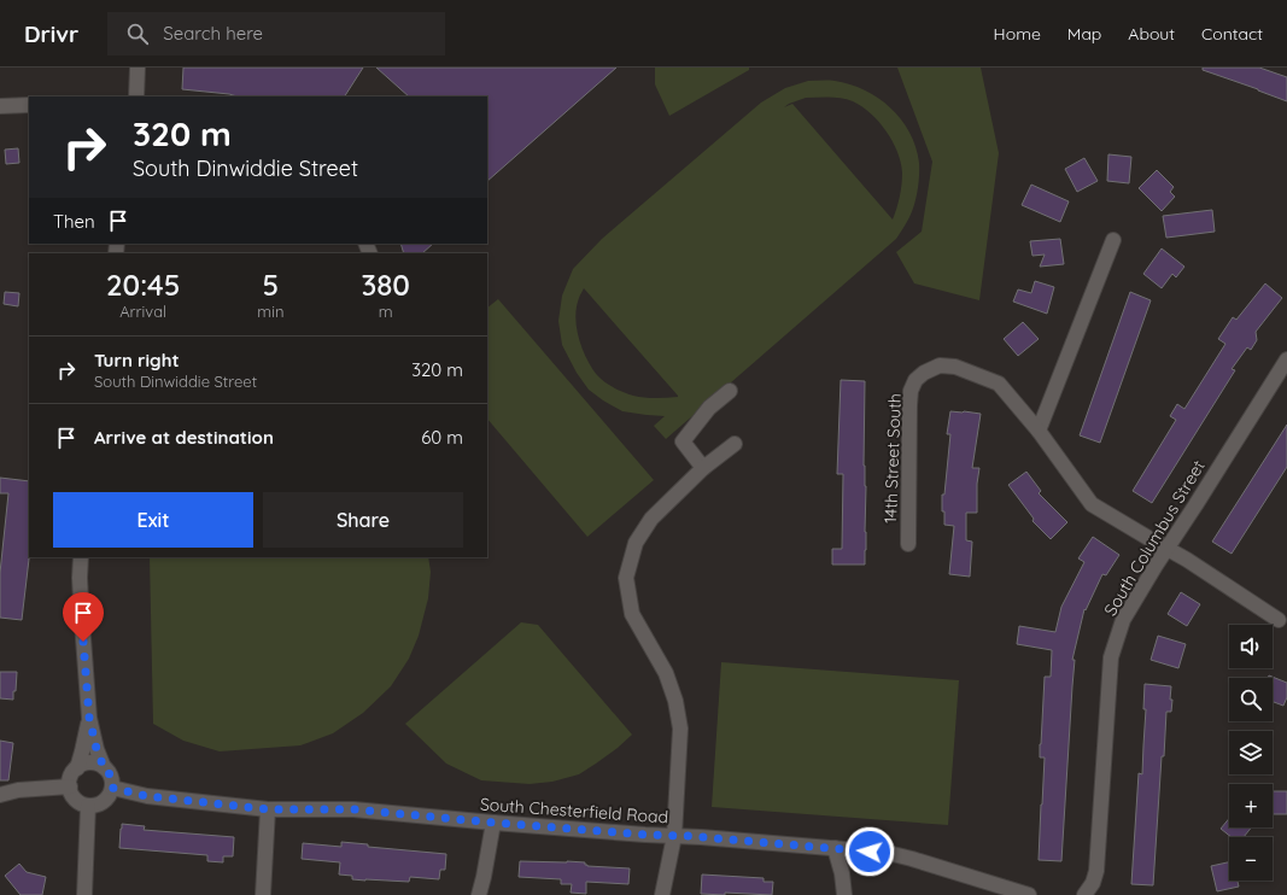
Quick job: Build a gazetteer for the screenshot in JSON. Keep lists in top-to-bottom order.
{
  "streets": {
    "street": ["14th Street South", "South Columbus Street", "South Chesterfield Road"]
  },
  "crossings": [
    ["14th Street South", "South Columbus Street"]
  ],
  "page": {
    "header": "Drivr",
    "search": "Search here",
    "nav": [
      "Home",
      "Map",
      "About",
      "Contact"
    ],
    "turn": ["320 m", "South Dinwiddie Street"],
    "then": "Then",
    "eta": [
      "20:45",
      "Arrival",
      "5",
      "min",
      "380",
      "m"
    ],
    "list": [
      {
        "name": "Turn right",
        "note": "South Dinwiddie Street",
        "value": "320 m"
      },
      {
        "name": "Arrive at destination",
        "value": "60 m"
      }
    ],
    "buttons": ["Exit", "Share"],
    "map_buttons": ["+", "−"]
  }
}
